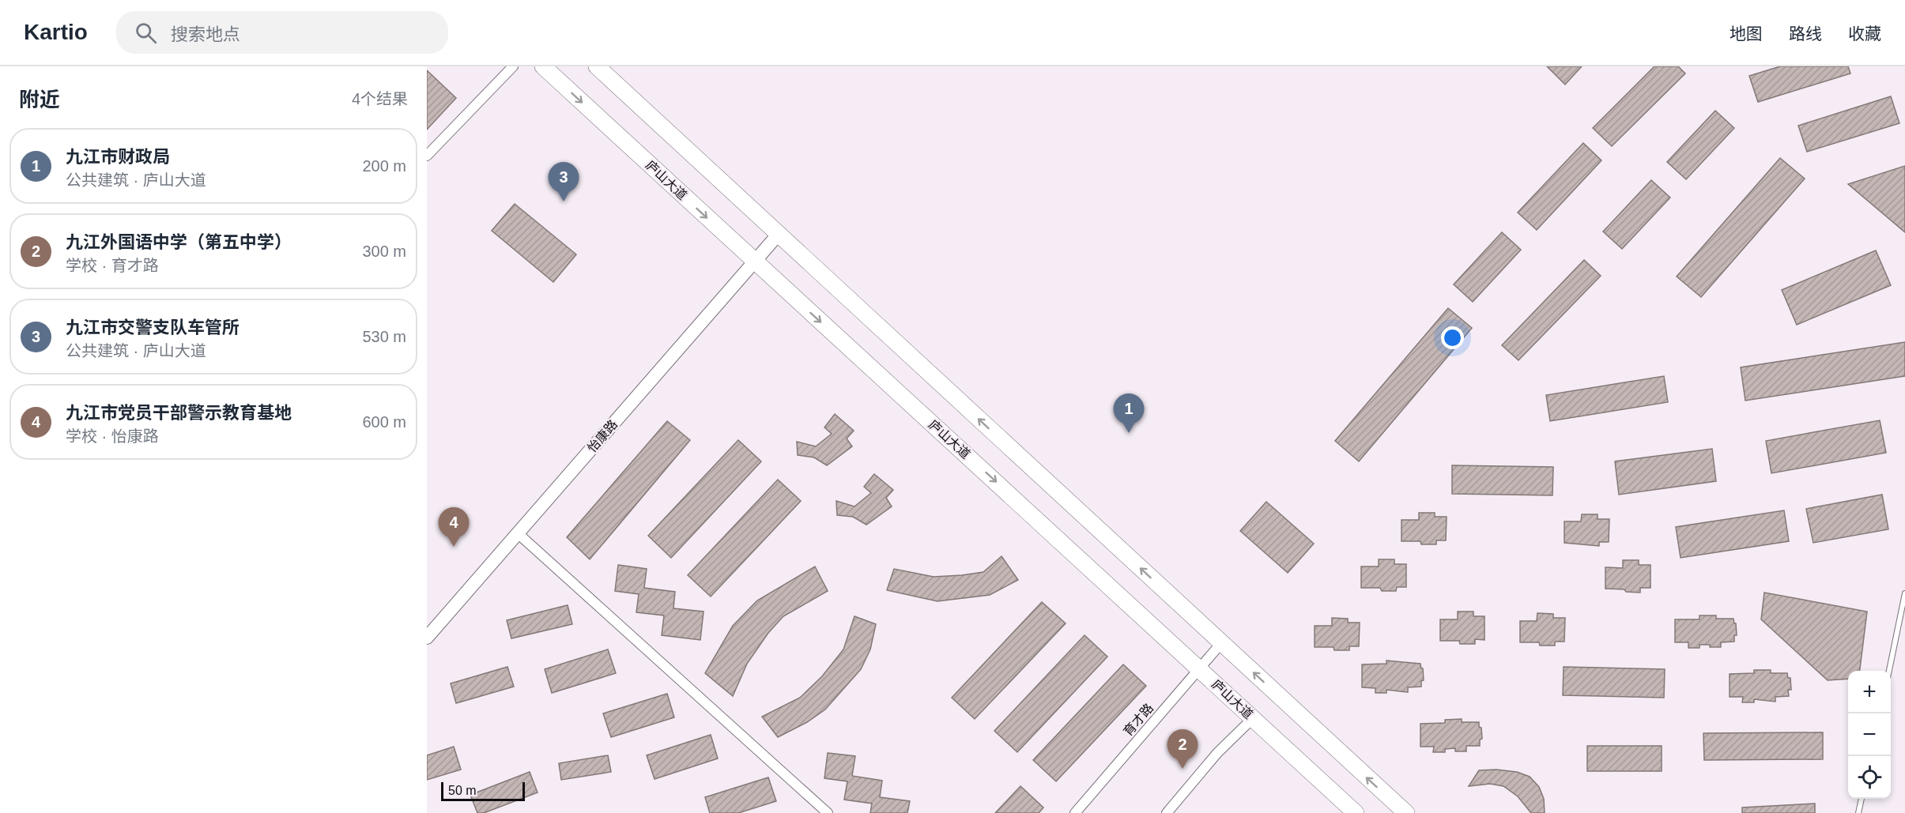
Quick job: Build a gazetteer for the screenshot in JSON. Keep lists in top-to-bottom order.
{
  "streets": {
    "highway": ["庐山大道"],
    "street": ["怡康路", "育才路"]
  },
  "crossings": [
    ["庐山大道", "怡康路"],
    ["庐山大道", "育才路"]
  ],
  "scale_bar": "50 m",
  "page": {
    "header": "Kartio",
    "search": "搜索地点",
    "nav": ["地图", "路线", "收藏"],
    "heading": ["附近", "4个结果"],
    "list": [
      {
        "mark": "1",
        "name": "九江市财政局",
        "note": "公共建筑 · 庐山大道",
        "value": "200 m"
      },
      {
        "mark": "2",
        "name": "九江外国语中学（第五中学）",
        "note": "学校 · 育才路",
        "value": "300 m"
      },
      {
        "mark": "3",
        "name": "九江市交警支队车管所",
        "note": "公共建筑 · 庐山大道",
        "value": "530 m"
      },
      {
        "mark": "4",
        "name": "九江市党员干部警示教育基地",
        "note": "学校 · 怡康路",
        "value": "600 m"
      }
    ],
    "pins": [
      "3",
      "1",
      "4",
      "2"
    ],
    "map_buttons": ["+", "−"],
    "scale": "50 m"
  }
}
